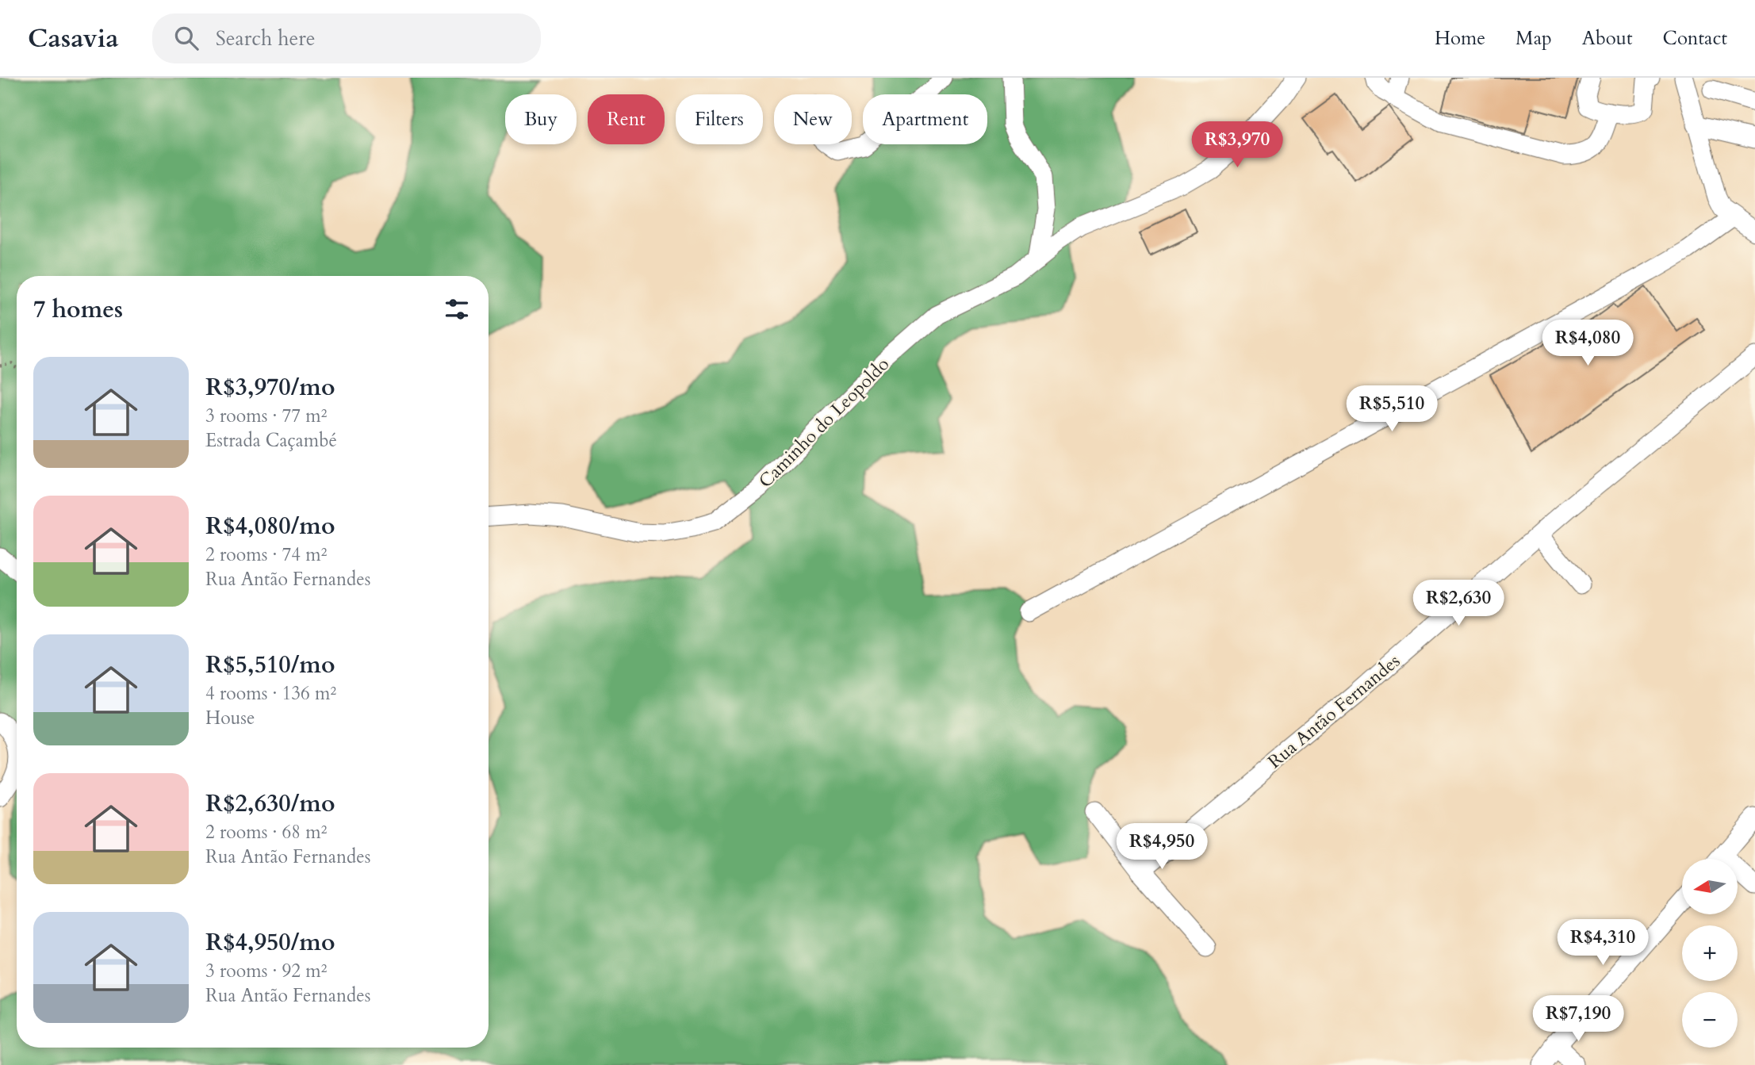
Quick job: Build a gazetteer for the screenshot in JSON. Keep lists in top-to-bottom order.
{
  "streets": {
    "street": ["Caminho do Leopoldo", "Rua Antão Fernandes"]
  },
  "north": "left",
  "page": {
    "header": "Casavia",
    "search": "Search here",
    "nav": [
      "Home",
      "Map",
      "About",
      "Contact"
    ],
    "chip": [
      "Buy",
      "Rent",
      "Filters",
      "New",
      "Apartment"
    ],
    "price": [
      "R$3,970",
      "R$4,080",
      "R$5,510",
      "R$2,630",
      "R$4,950",
      "R$4,310",
      "R$7,190"
    ],
    "heading": "7 homes",
    "list": [
      {
        "name": "R$3,970/mo",
        "note": "3 rooms · 77 m² · Estrada Caçambé"
      },
      {
        "name": "R$4,080/mo",
        "note": "2 rooms · 74 m² · Rua Antão Fernandes"
      },
      {
        "name": "R$5,510/mo",
        "note": "4 rooms · 136 m² · House"
      },
      {
        "name": "R$2,630/mo",
        "note": "2 rooms · 68 m² · Rua Antão Fernandes"
      },
      {
        "name": "R$4,950/mo",
        "note": "3 rooms · 92 m² · Rua Antão Fernandes"
      }
    ],
    "map_buttons": ["+", "−"]
  }
}
